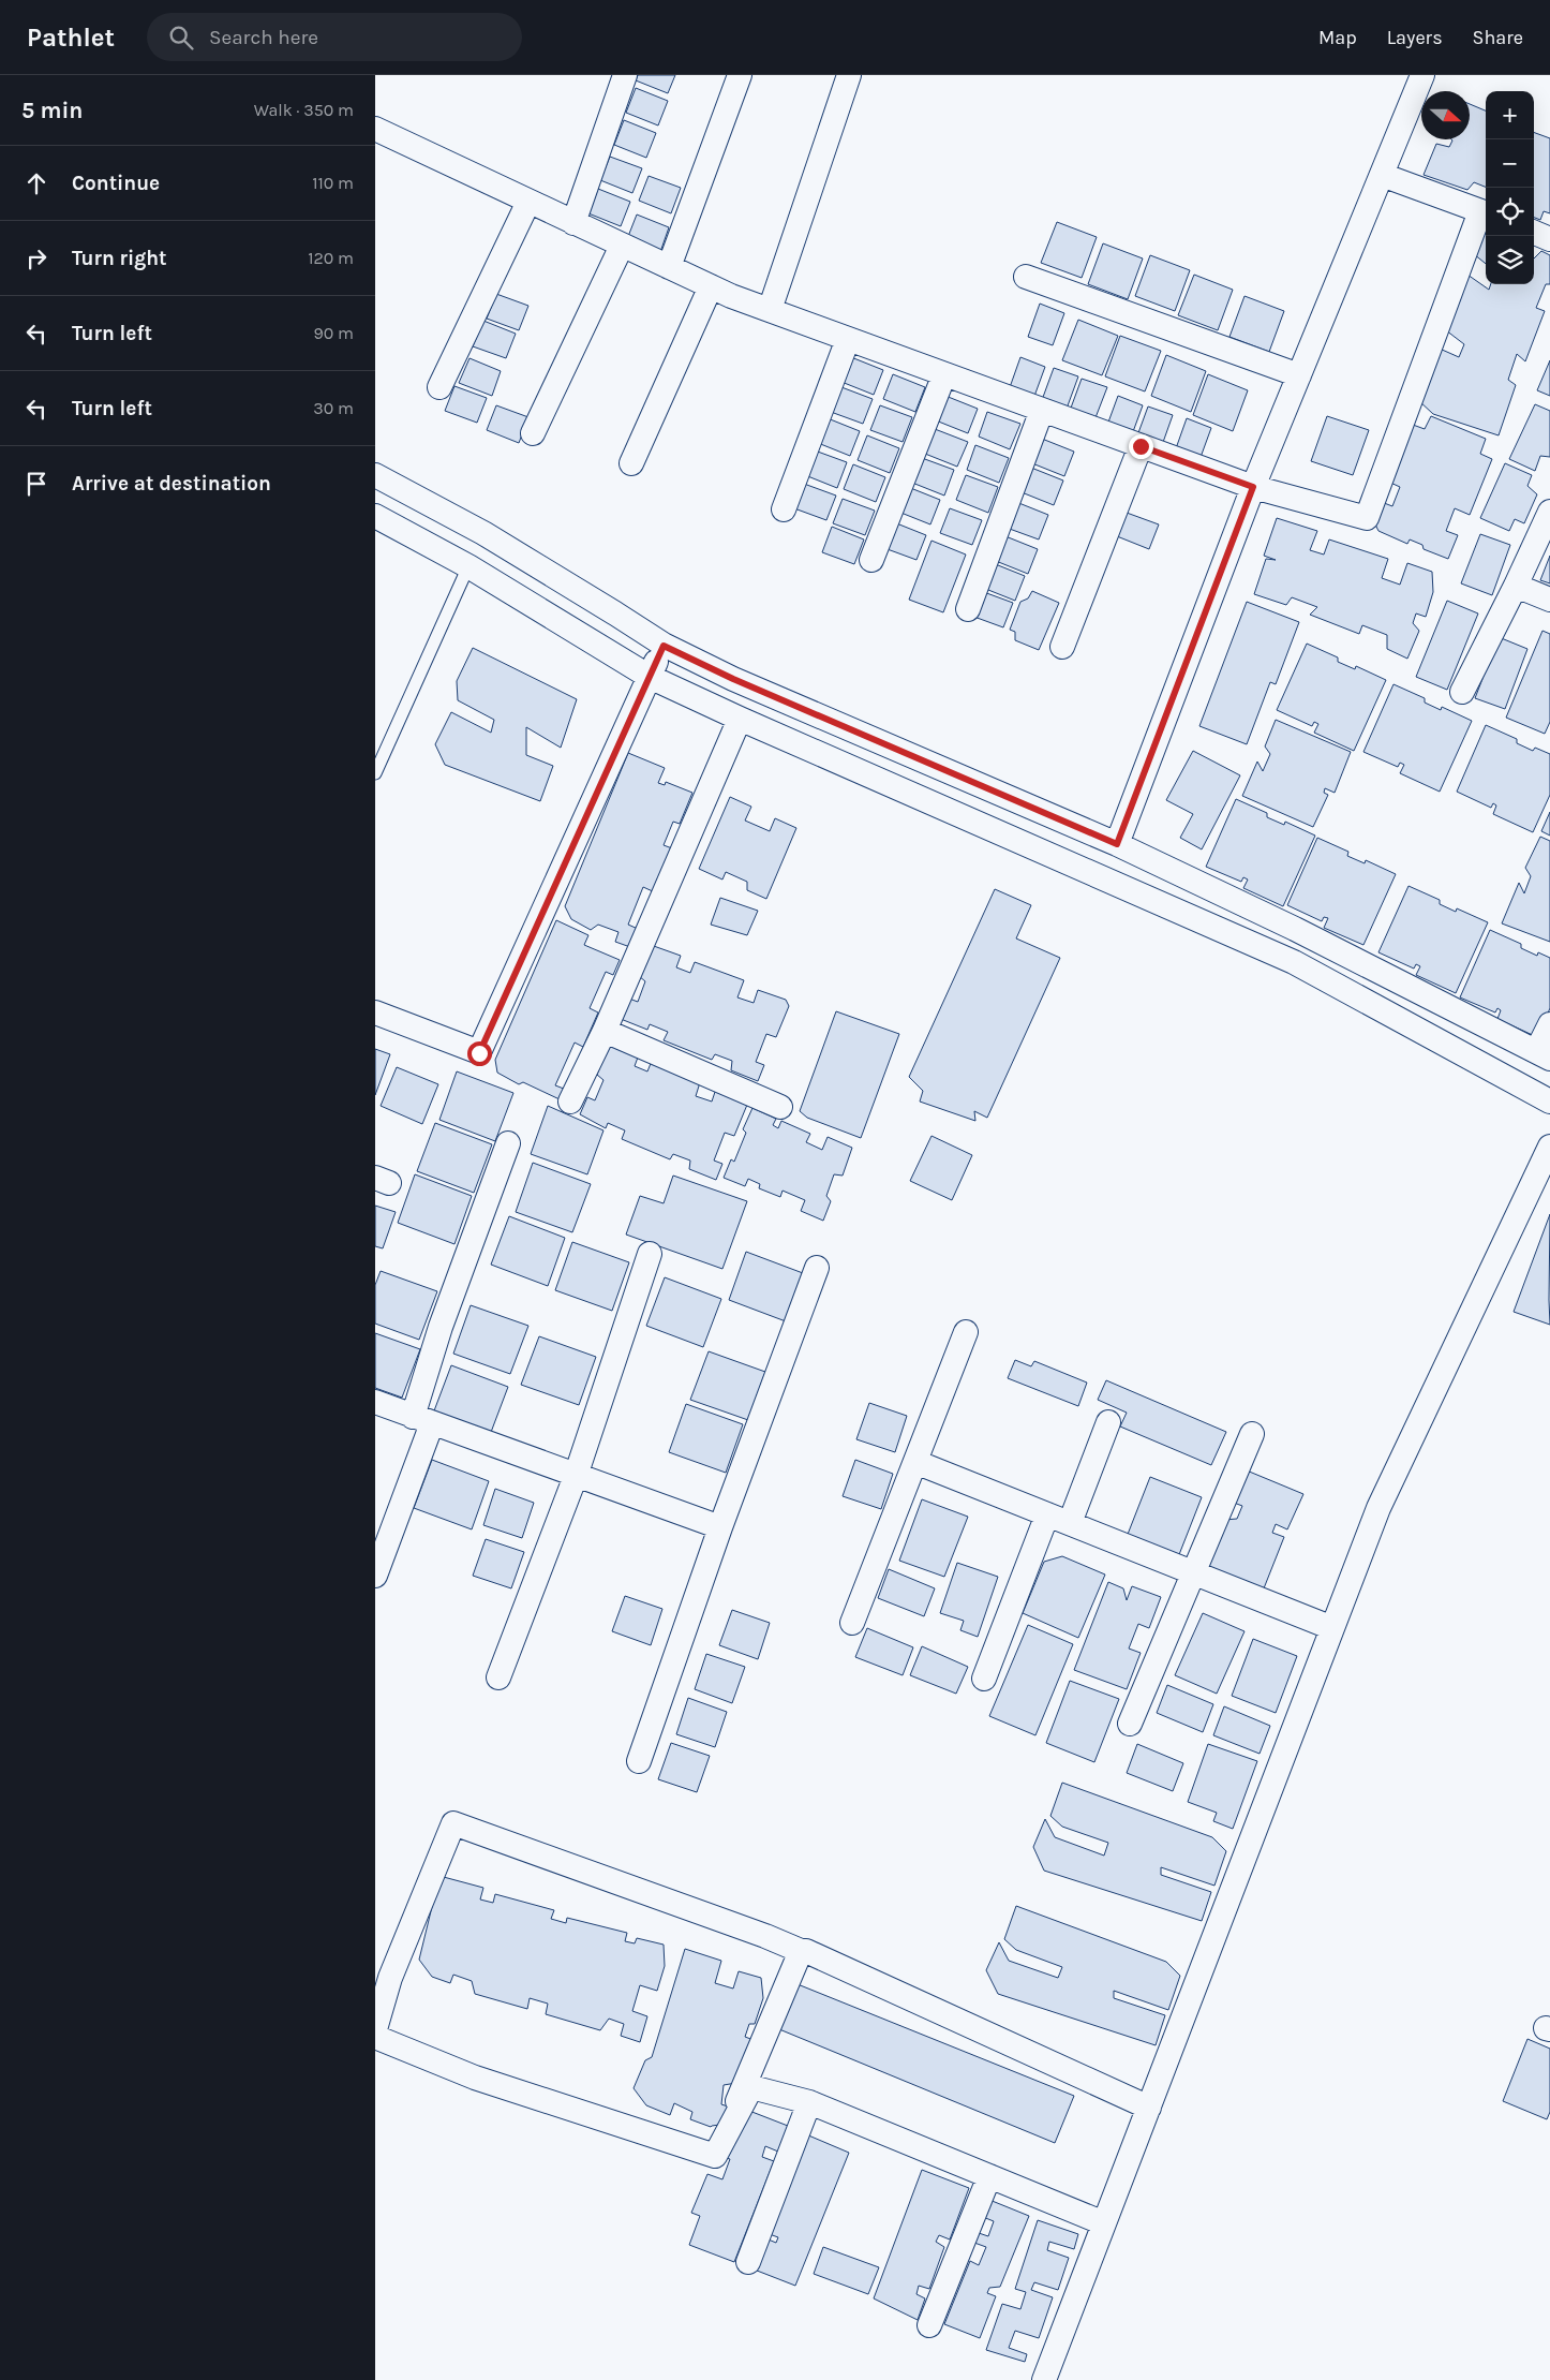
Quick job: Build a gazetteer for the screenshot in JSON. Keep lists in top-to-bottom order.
{
  "north": "right",
  "page": {
    "header": "Pathlet",
    "search": "Search here",
    "nav": ["Map", "Layers", "Share"],
    "heading": ["5 min", "Walk · 350 m"],
    "map_buttons": ["+", "−"],
    "list": [
      ["Continue", "110 m"],
      ["Turn right", "120 m"],
      ["Turn left", "90 m"],
      ["Turn left", "30 m"],
      "Arrive at destination"
    ]
  }
}
